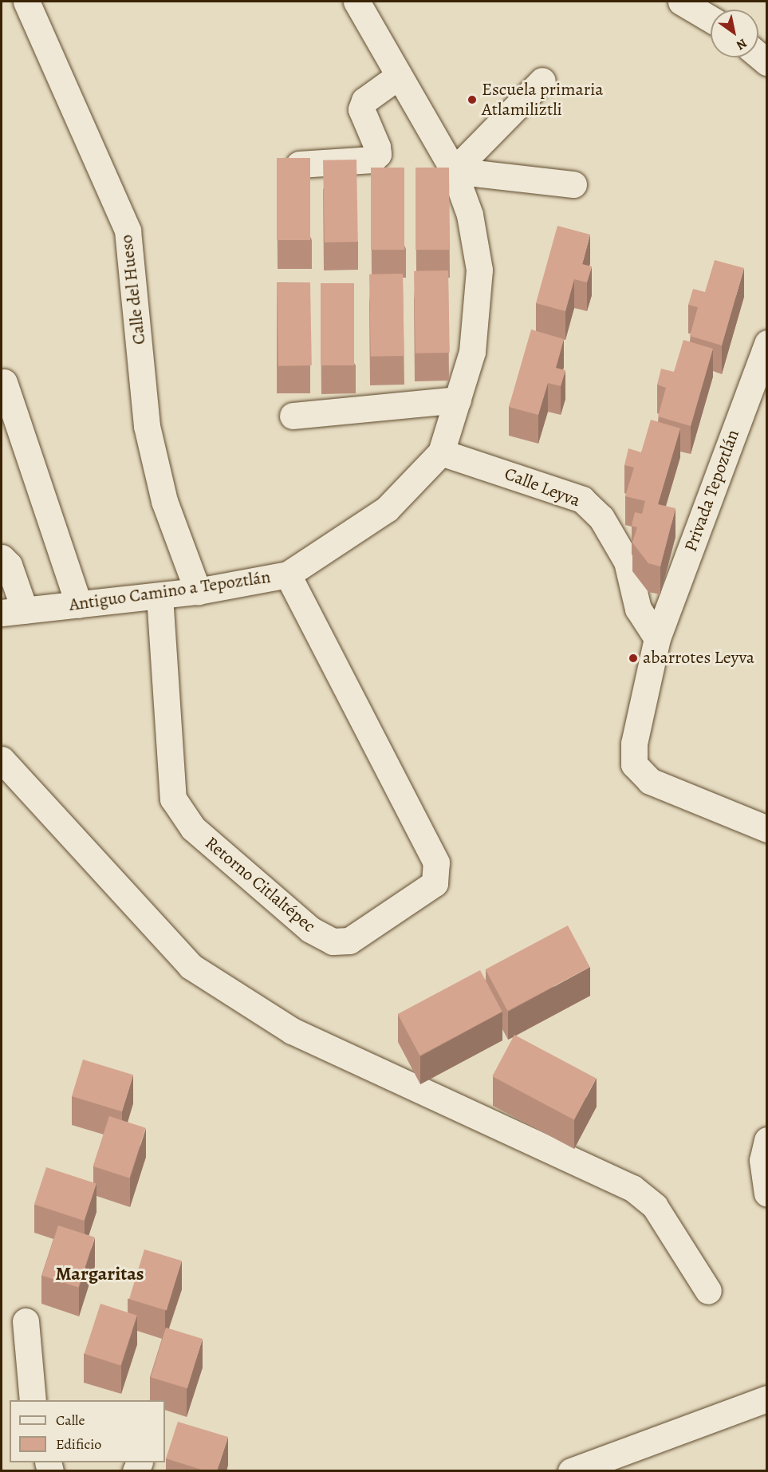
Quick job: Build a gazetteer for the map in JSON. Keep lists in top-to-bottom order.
{
  "streets": {
    "street": [
      "Calle del Hueso",
      "Calle Leyva",
      "Privada Tepoztlán",
      "Antiguo Camino a Tepoztlán",
      "Retorno Citlaltépec"
    ]
  },
  "crossings": [
    ["Calle del Hueso", "Antiguo Camino a Tepoztlán"],
    ["Calle Leyva", "Privada Tepoztlán"],
    ["Calle Leyva", "Antiguo Camino a Tepoztlán"],
    ["Antiguo Camino a Tepoztlán", "Retorno Citlaltépec"]
  ],
  "districts": ["Margaritas"],
  "places": ["Escuela primaria Atlamiliztli", "abarrotes Leyva"],
  "legend": ["Calle", "Edificio"],
  "north": "bottom right"
}
